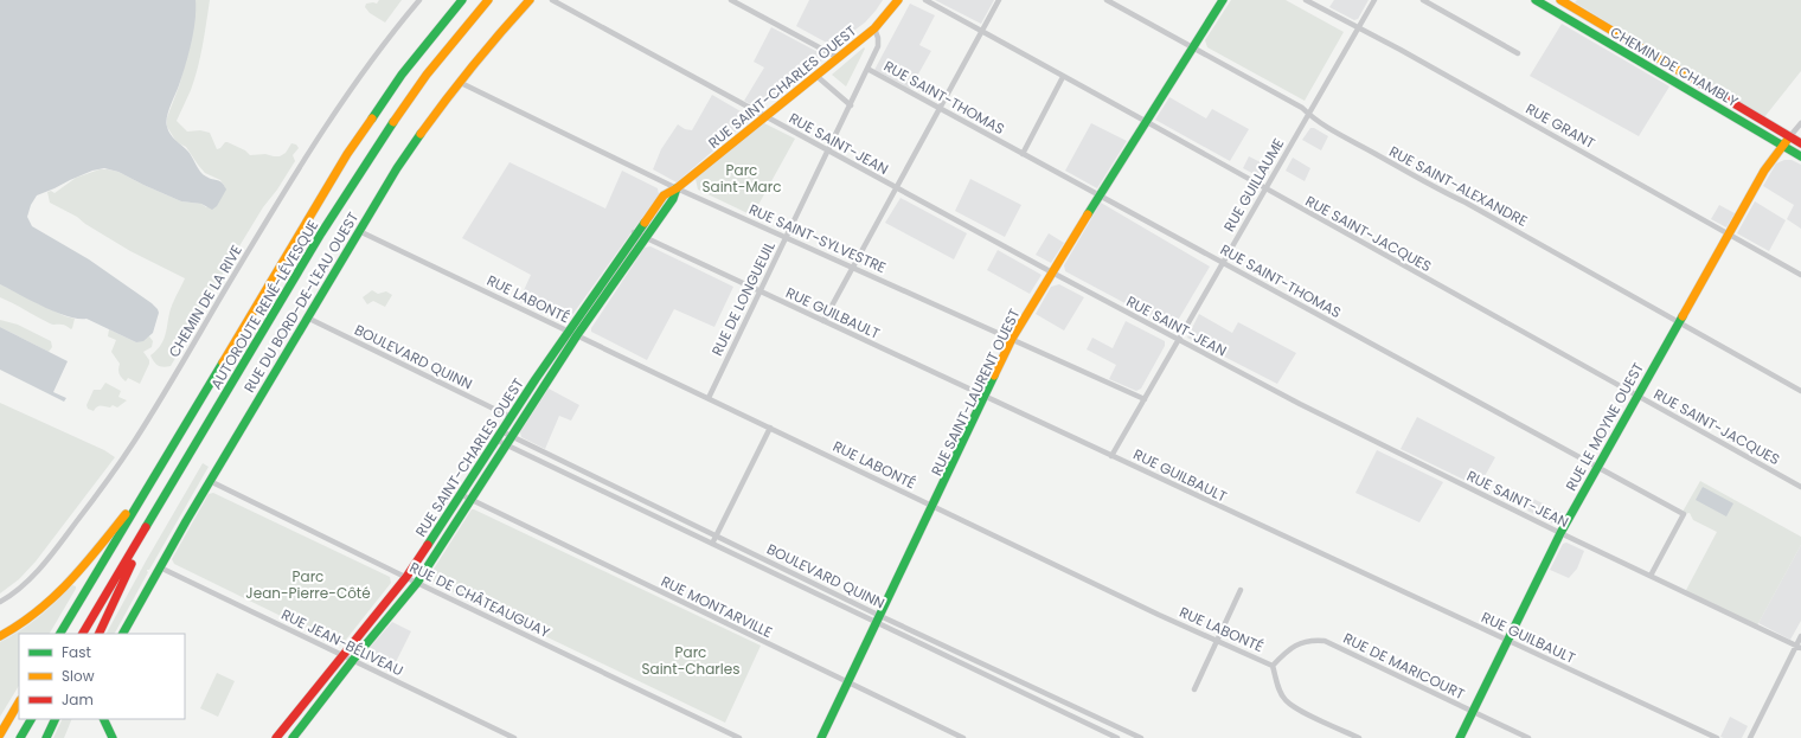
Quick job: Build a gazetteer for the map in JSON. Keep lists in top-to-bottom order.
{
  "streets": {
    "main road": [
      "CHEMIN DE CHAMBLY",
      "RUE SAINT-CHARLES OUEST",
      "RUE DU BORD-DE-L'EAU OUEST",
      "AUTOROUTE RENÉ-LÉVESQUE",
      "RUE SAINT-LAURENT OUEST",
      "RUE LE MOYNE OUEST"
    ],
    "street": [
      "RUE SAINT-THOMAS",
      "RUE GRANT",
      "RUE SAINT-JEAN",
      "RUE GUILLAUME",
      "RUE SAINT-ALEXANDRE",
      "RUE SAINT-JACQUES",
      "RUE SAINT-SYLVESTRE",
      "RUE LABONTÉ",
      "RUE DE LONGUEUIL",
      "CHEMIN DE LA RIVE",
      "RUE GUILBAULT",
      "BOULEVARD QUINN",
      "RUE DE CHÂTEAUGUAY",
      "RUE MONTARVILLE",
      "RUE JEAN-BÉLIVEAU",
      "RUE DE MARICOURT"
    ]
  },
  "crossings": [
    ["CHEMIN DE CHAMBLY", "RUE LE MOYNE OUEST"],
    ["RUE SAINT-CHARLES OUEST", "RUE SAINT-JEAN"],
    ["RUE SAINT-CHARLES OUEST", "RUE SAINT-SYLVESTRE"],
    ["RUE SAINT-CHARLES OUEST", "RUE LABONTÉ"],
    ["RUE SAINT-CHARLES OUEST", "RUE DE LONGUEUIL"],
    ["RUE SAINT-CHARLES OUEST", "RUE GUILBAULT"],
    ["RUE SAINT-CHARLES OUEST", "BOULEVARD QUINN"],
    ["RUE SAINT-CHARLES OUEST", "RUE DE CHÂTEAUGUAY"],
    ["RUE SAINT-CHARLES OUEST", "RUE MONTARVILLE"],
    ["RUE SAINT-CHARLES OUEST", "RUE JEAN-BÉLIVEAU"],
    ["RUE SAINT-THOMAS", "RUE SAINT-JEAN"],
    ["RUE SAINT-THOMAS", "RUE GUILLAUME"],
    ["RUE SAINT-THOMAS", "RUE DE LONGUEUIL"],
    ["RUE SAINT-THOMAS", "RUE SAINT-LAURENT OUEST"],
    ["RUE SAINT-THOMAS", "RUE LE MOYNE OUEST"],
    ["RUE GRANT", "RUE GUILLAUME"],
    ["RUE GRANT", "RUE LE MOYNE OUEST"],
    ["RUE SAINT-JEAN", "RUE GUILLAUME"],
    ["RUE SAINT-JEAN", "RUE DE LONGUEUIL"],
    ["RUE SAINT-JEAN", "RUE SAINT-LAURENT OUEST"],
    ["RUE SAINT-JEAN", "RUE LE MOYNE OUEST"],
    ["RUE GUILLAUME", "RUE SAINT-ALEXANDRE"],
    ["RUE GUILLAUME", "RUE SAINT-JACQUES"],
    ["RUE GUILLAUME", "RUE SAINT-SYLVESTRE"],
    ["RUE GUILLAUME", "RUE GUILBAULT"],
    ["RUE SAINT-ALEXANDRE", "RUE SAINT-LAURENT OUEST"],
    ["RUE SAINT-ALEXANDRE", "RUE LE MOYNE OUEST"],
    ["RUE SAINT-JACQUES", "RUE SAINT-LAURENT OUEST"],
    ["RUE SAINT-JACQUES", "RUE LE MOYNE OUEST"],
    ["RUE SAINT-SYLVESTRE", "RUE DE LONGUEUIL"],
    ["RUE SAINT-SYLVESTRE", "RUE DU BORD-DE-L'EAU OUEST"],
    ["RUE SAINT-SYLVESTRE", "RUE SAINT-LAURENT OUEST"],
    ["RUE LABONTÉ", "RUE DE LONGUEUIL"],
    ["RUE LABONTÉ", "RUE DU BORD-DE-L'EAU OUEST"],
    ["RUE LABONTÉ", "RUE SAINT-LAURENT OUEST"],
    ["RUE LABONTÉ", "RUE DE MARICOURT"],
    ["RUE DE LONGUEUIL", "RUE GUILBAULT"],
    ["RUE DU BORD-DE-L'EAU OUEST", "BOULEVARD QUINN"],
    ["RUE DU BORD-DE-L'EAU OUEST", "RUE DE CHÂTEAUGUAY"],
    ["RUE DU BORD-DE-L'EAU OUEST", "RUE JEAN-BÉLIVEAU"],
    ["RUE GUILBAULT", "RUE SAINT-LAURENT OUEST"],
    ["RUE GUILBAULT", "RUE LE MOYNE OUEST"],
    ["BOULEVARD QUINN", "RUE SAINT-LAURENT OUEST"],
    ["RUE SAINT-LAURENT OUEST", "RUE MONTARVILLE"],
    ["RUE LE MOYNE OUEST", "RUE DE MARICOURT"]
  ],
  "parks": ["Parc Saint-Marc", "Parc Jean-Pierre-Côté", "Parc Saint-Charles"],
  "legend": ["Fast", "Slow", "Jam"]
}
